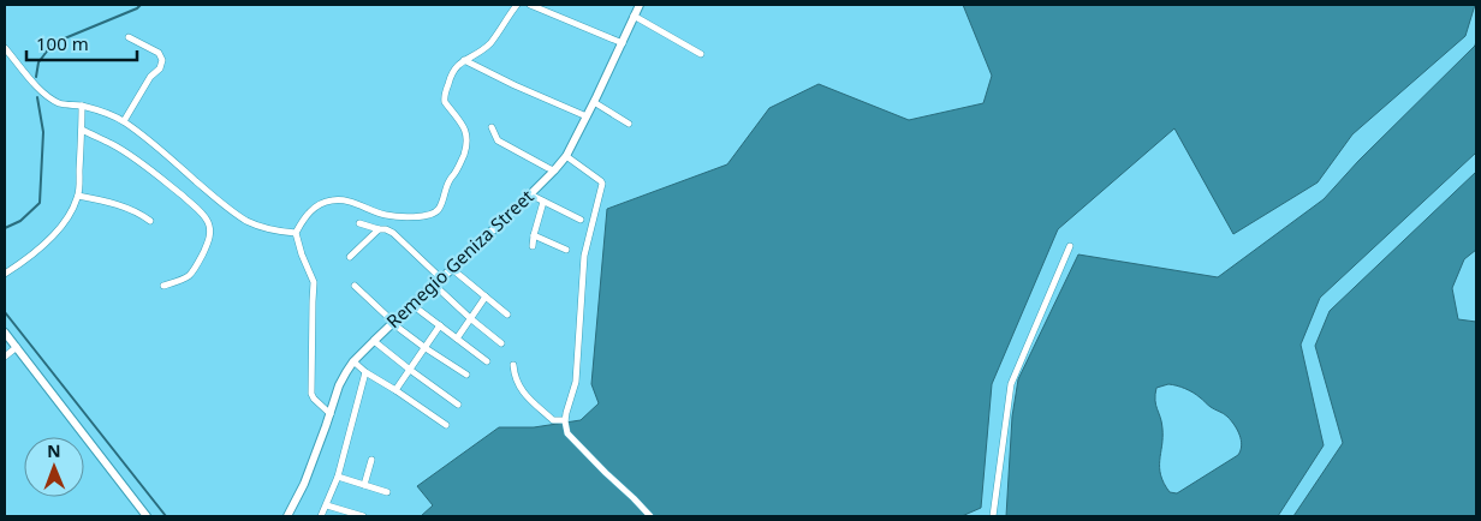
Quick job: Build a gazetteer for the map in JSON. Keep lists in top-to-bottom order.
{
  "streets": {
    "street": ["Remegio Geniza Street"]
  },
  "scale_bar": "100 m",
  "north": "top"
}
